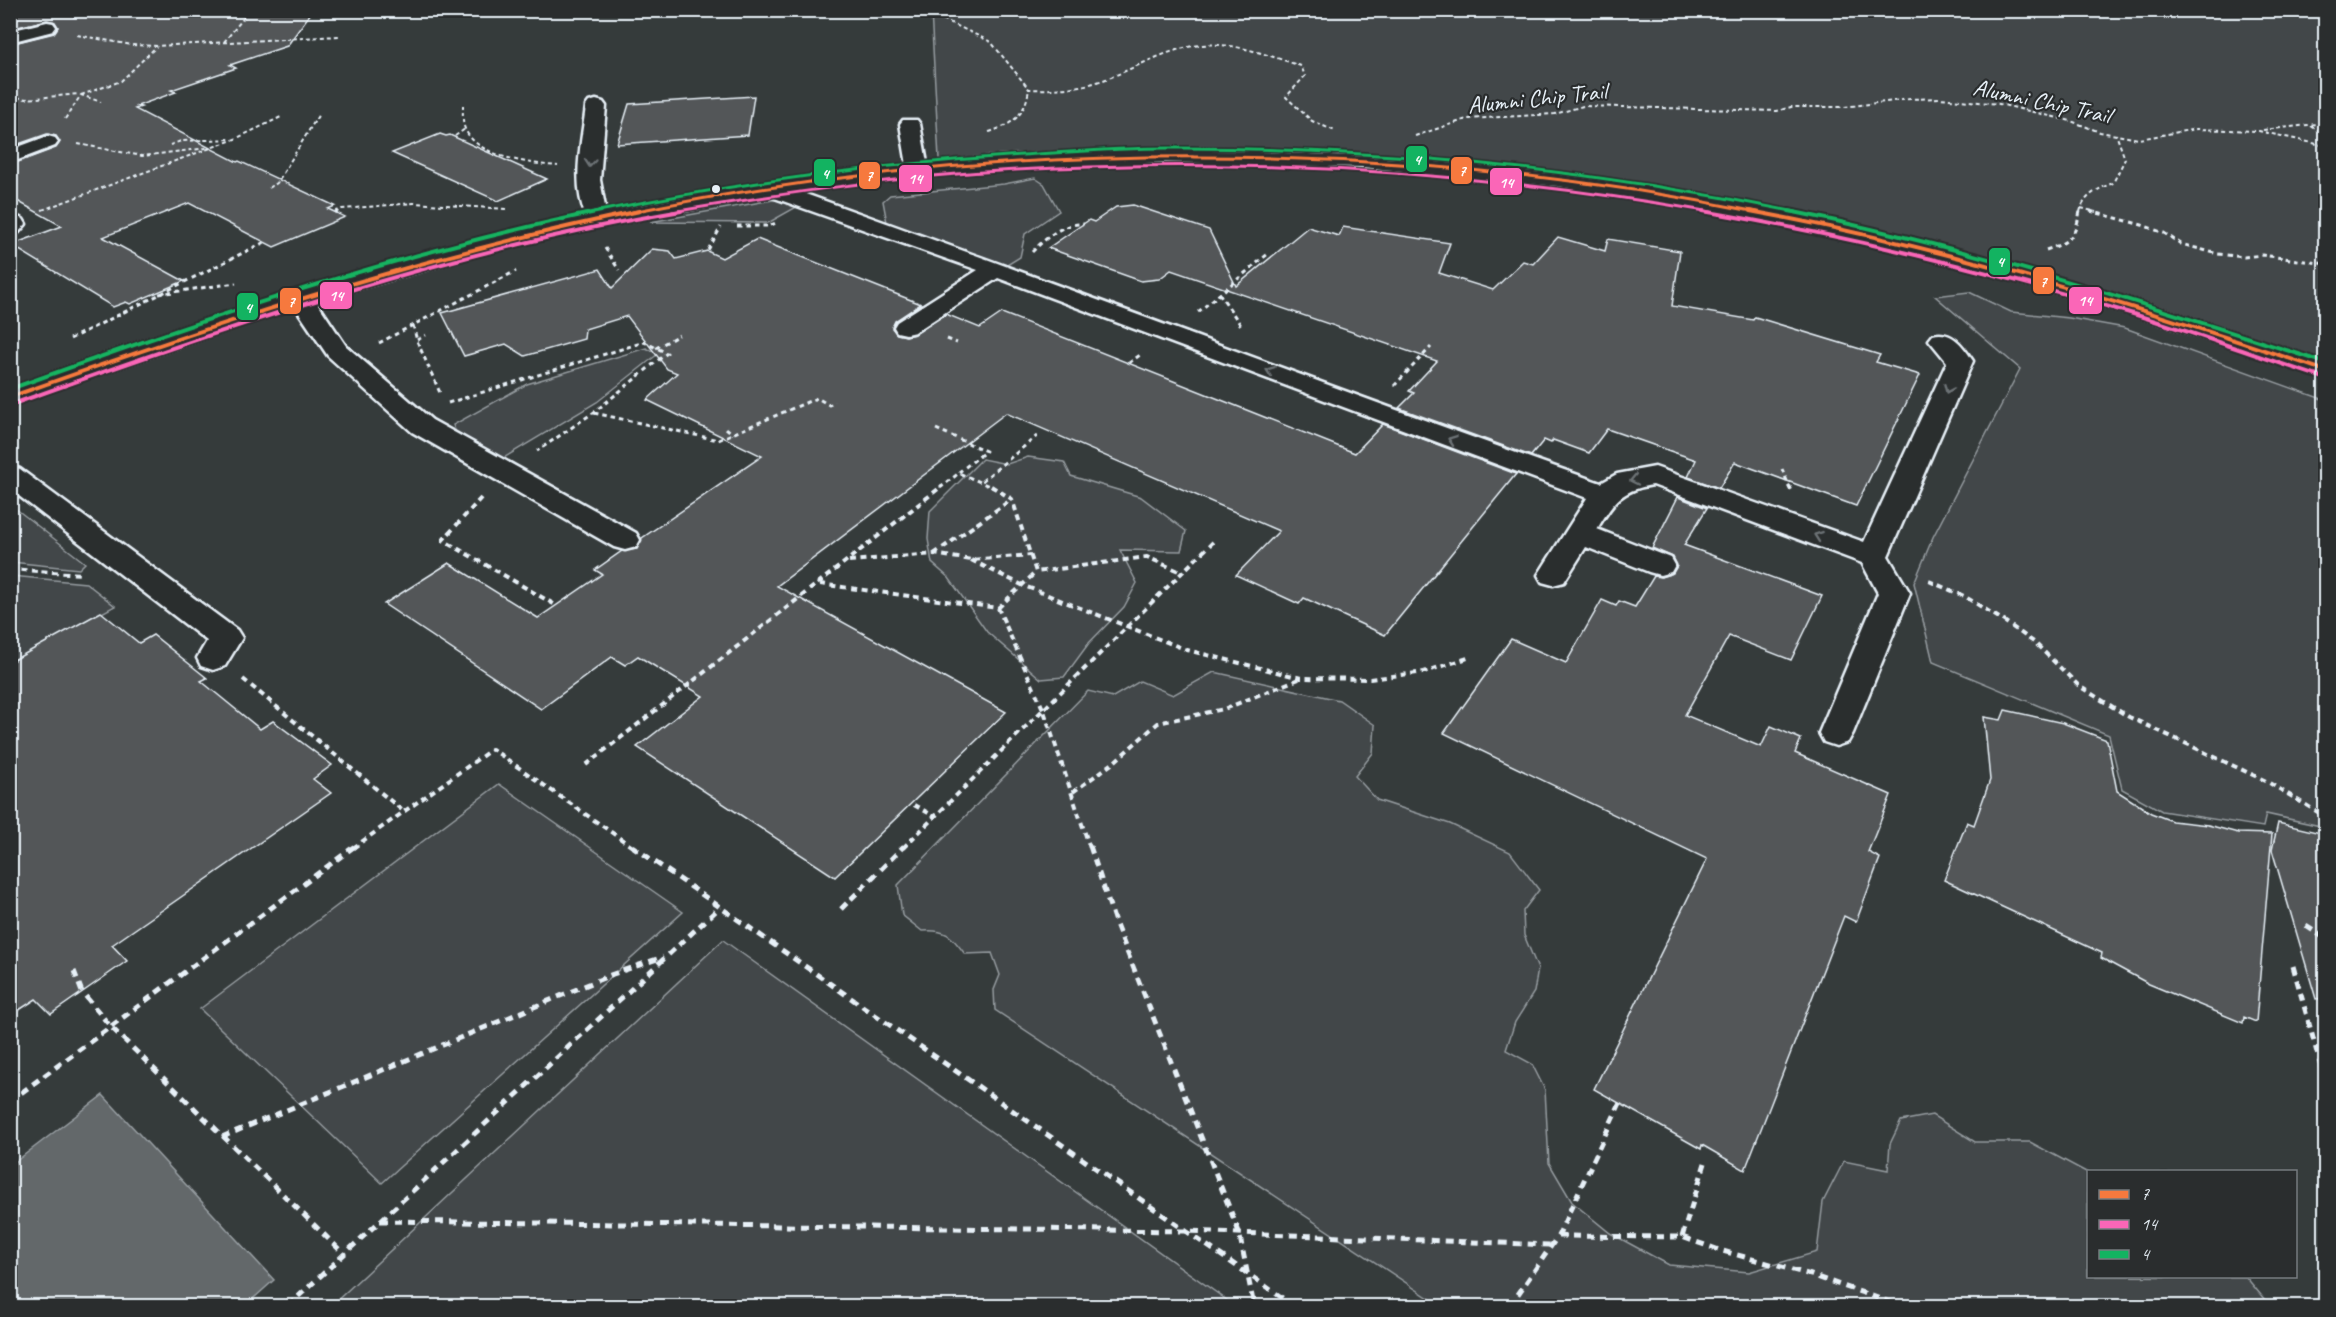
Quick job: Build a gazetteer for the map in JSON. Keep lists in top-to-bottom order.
{
  "streets": {
    "path": ["Alumni Chip Trail"]
  },
  "lines": ["transit line 4", "transit line 7", "transit line 14"],
  "legend": ["7", "14", "4"]
}
